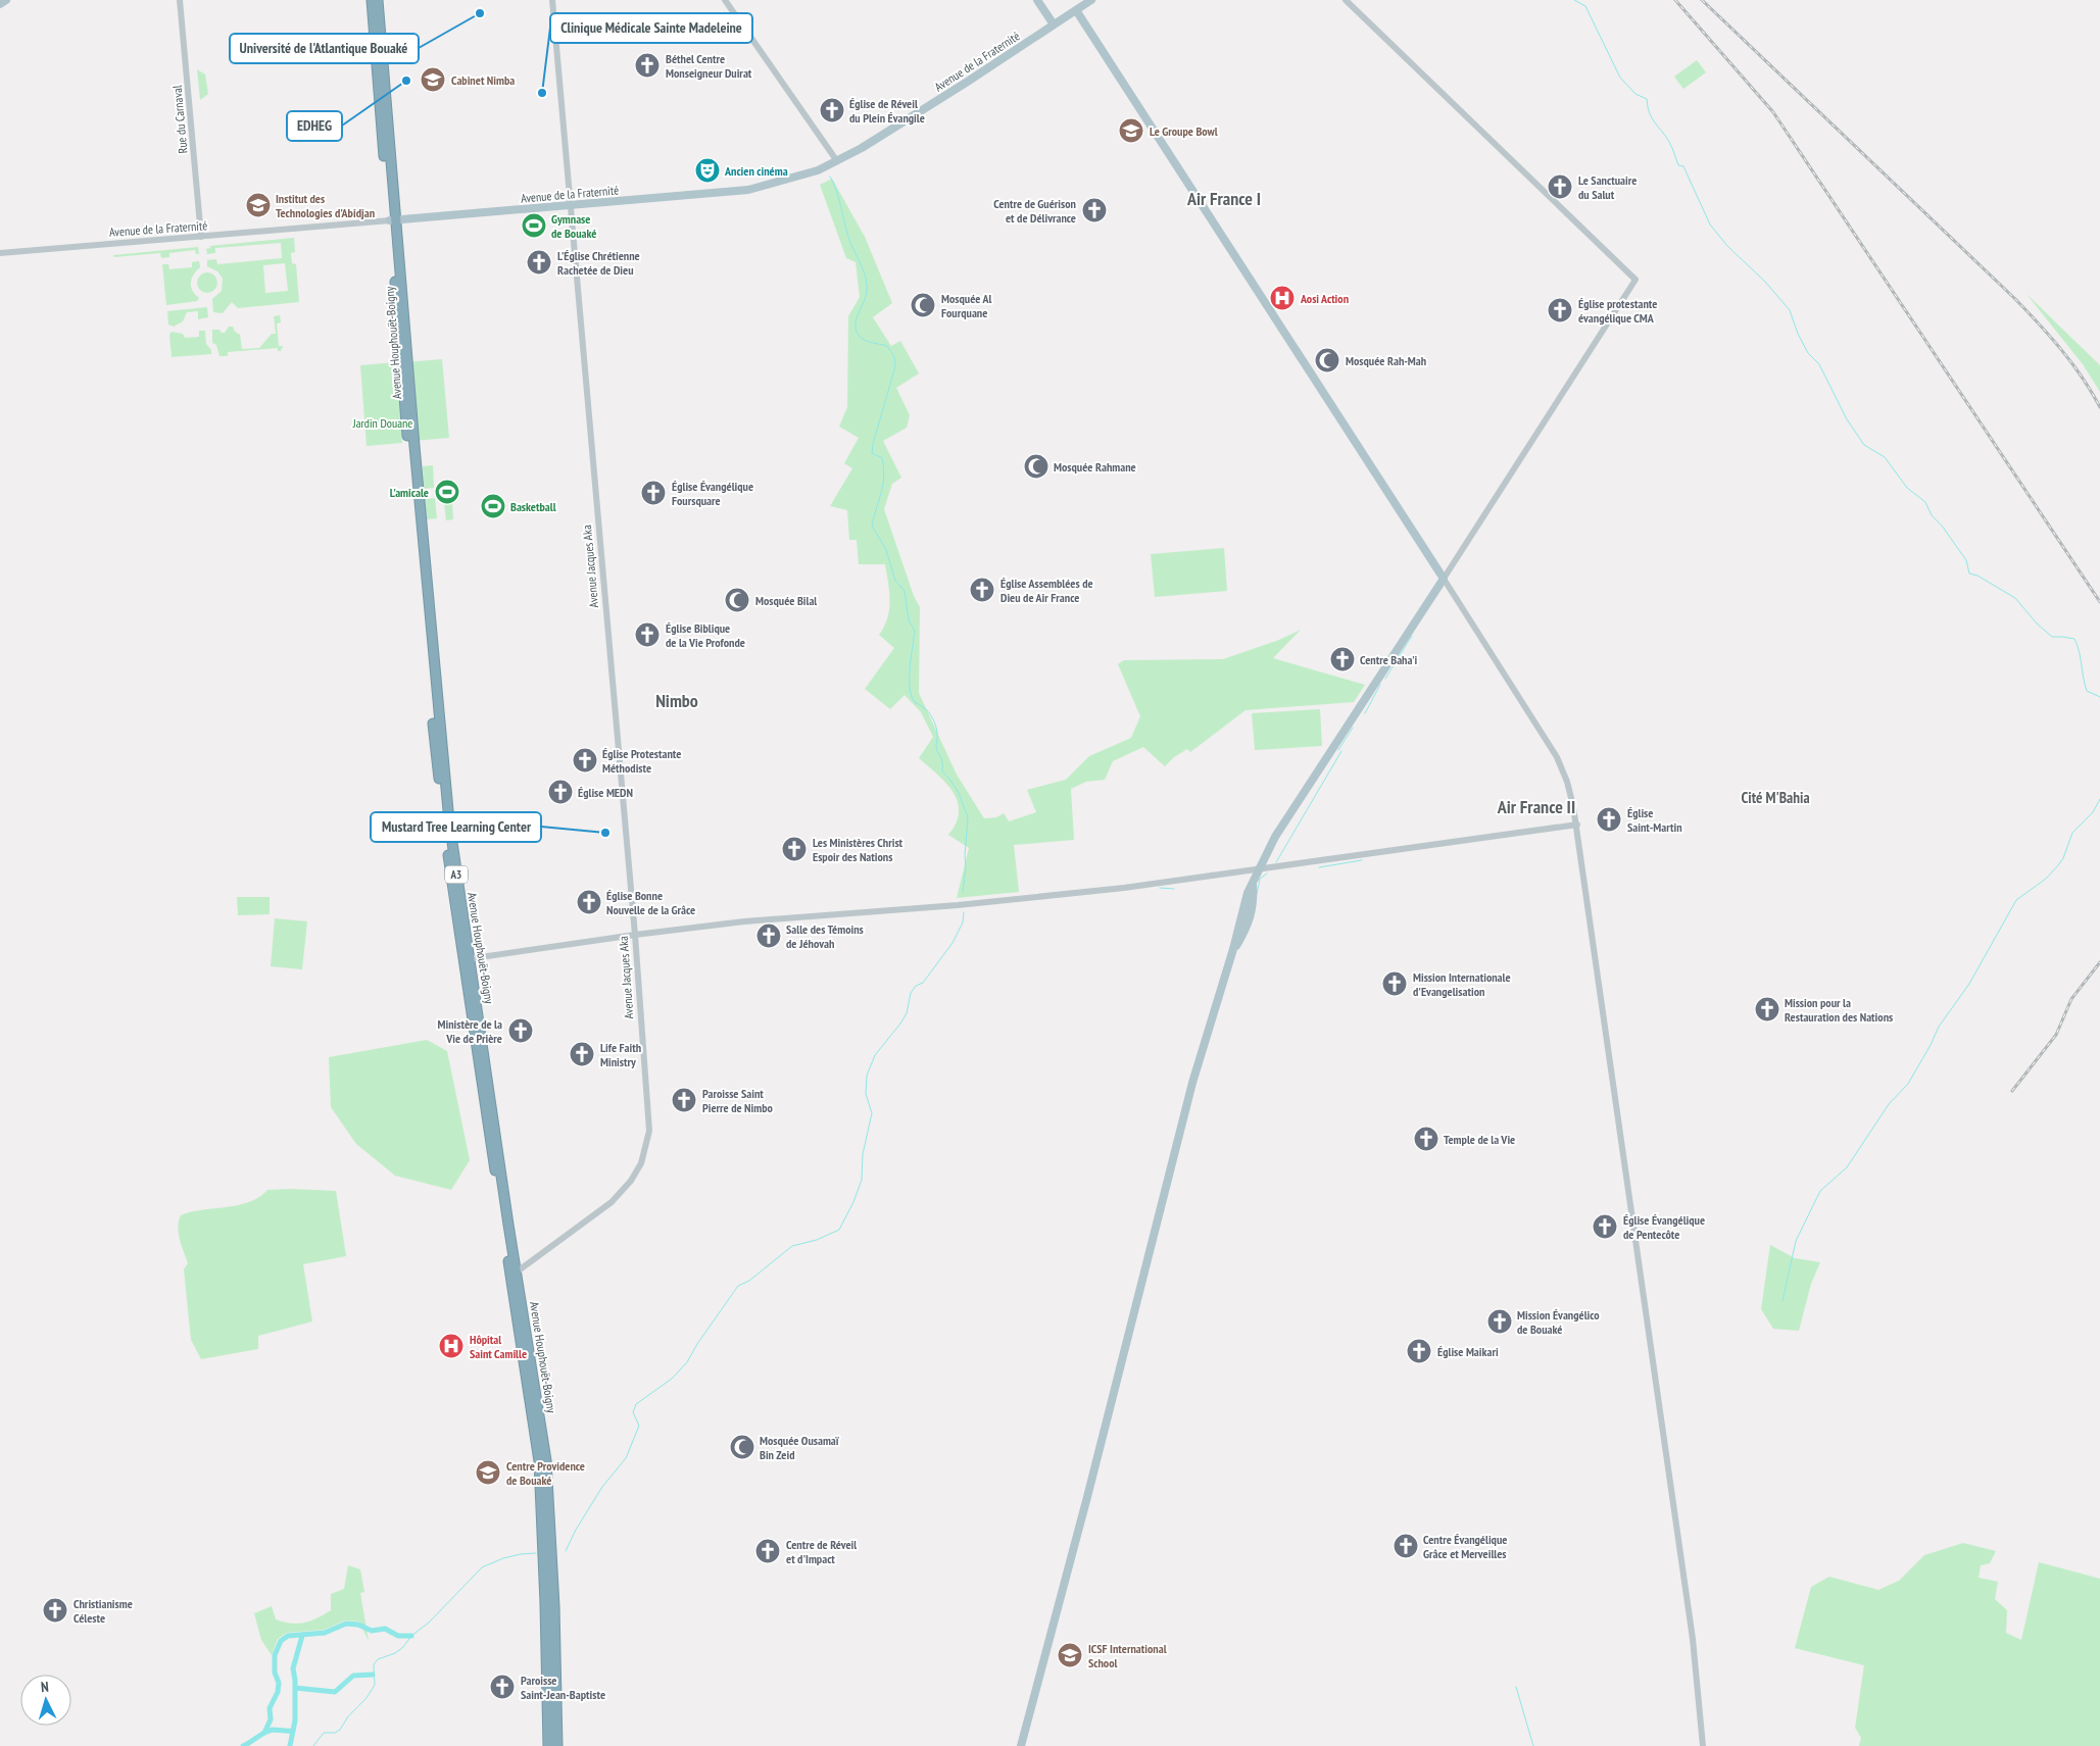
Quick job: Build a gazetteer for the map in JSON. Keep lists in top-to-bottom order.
{
  "streets": {
    "highway": ["Avenue Houphouët-Boigny", "A3"],
    "main road": ["Avenue de la Fraternité"],
    "street": ["Rue du Carnaval", "Avenue Jacques Aka"]
  },
  "crossings": [
    ["Avenue de la Fraternité", "Rue du Carnaval"],
    ["Avenue de la Fraternité", "Avenue Houphouët-Boigny"],
    ["Avenue de la Fraternité", "Avenue Jacques Aka"],
    ["Avenue Houphouët-Boigny", "Avenue Jacques Aka"]
  ],
  "districts": [
    "Air France I",
    "Nimbo",
    "Cité M'Bahia",
    "Air France II"
  ],
  "parks": ["Jardin Douane"],
  "places": {
    "other": [
      "Université de l'Atlantique Bouaké",
      "EDHEG",
      "Clinique Médicale Sainte Madeleine",
      "Mustard Tree Learning Center"
    ],
    "church": [
      "Béthel Centre Monseigneur Duirat",
      "Église de Réveil du Plein Évangile",
      "Le Sanctuaire du Salut",
      "Centre de Guérison et de Délivrance",
      "L'Église Chrétienne Rachetée de Dieu",
      "Église protestante évangélique CMA",
      "Église Évangélique Foursquare",
      "Église Assemblées de Dieu de Air France",
      "Église Biblique de la Vie Profonde",
      "Centre Baha'i",
      "Église Protestante Méthodiste",
      "Église MEDN",
      "Église Saint-Martin",
      "Les Ministères Christ Espoir des Nations",
      "Église Bonne Nouvelle de la Grâce",
      "Salle des Témoins de Jéhovah",
      "Mission Internationale d'Evangelisation",
      "Mission pour la Restauration des Nations",
      "Ministère de la Vie de Prière",
      "Life Faith Ministry",
      "Paroisse Saint Pierre de Nimbo",
      "Temple de la Vie",
      "Église Évangélique de Pentecôte",
      "Mission Évangélico de Bouaké",
      "Église Maikari",
      "Centre Évangélique Grâce et Merveilles",
      "Centre de Réveil et d'Impact",
      "Christianisme Céleste",
      "Paroisse Saint-Jean-Baptiste"
    ],
    "school or university": [
      "Cabinet Nimba",
      "Le Groupe Bowl",
      "Institut des Technologies d'Abidjan",
      "Centre Providence de Bouaké",
      "ICSF International School"
    ],
    "theatre": ["Ancien cinéma"],
    "sports": ["Gymnase de Bouaké", "L'amicale", "Basketball"],
    "hospital": ["Aosi Action", "Hôpital Saint Camille"],
    "mosque": [
      "Mosquée Al Fourquane",
      "Mosquée Rah-Mah",
      "Mosquée Rahmane",
      "Mosquée Bilal",
      "Mosquée Ousamaï Bin Zeid"
    ]
  },
  "north": "top"
}
